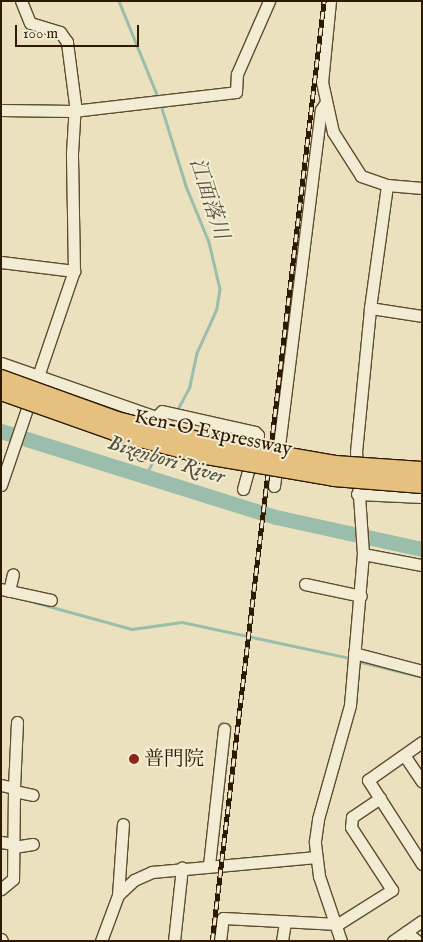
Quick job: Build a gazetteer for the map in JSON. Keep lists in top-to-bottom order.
{
  "streets": {
    "highway": ["Ken-O Expressway"]
  },
  "water": ["江面落川", "Bizenbori River"],
  "places": ["普門院"],
  "scale_bar": "100 m"
}
